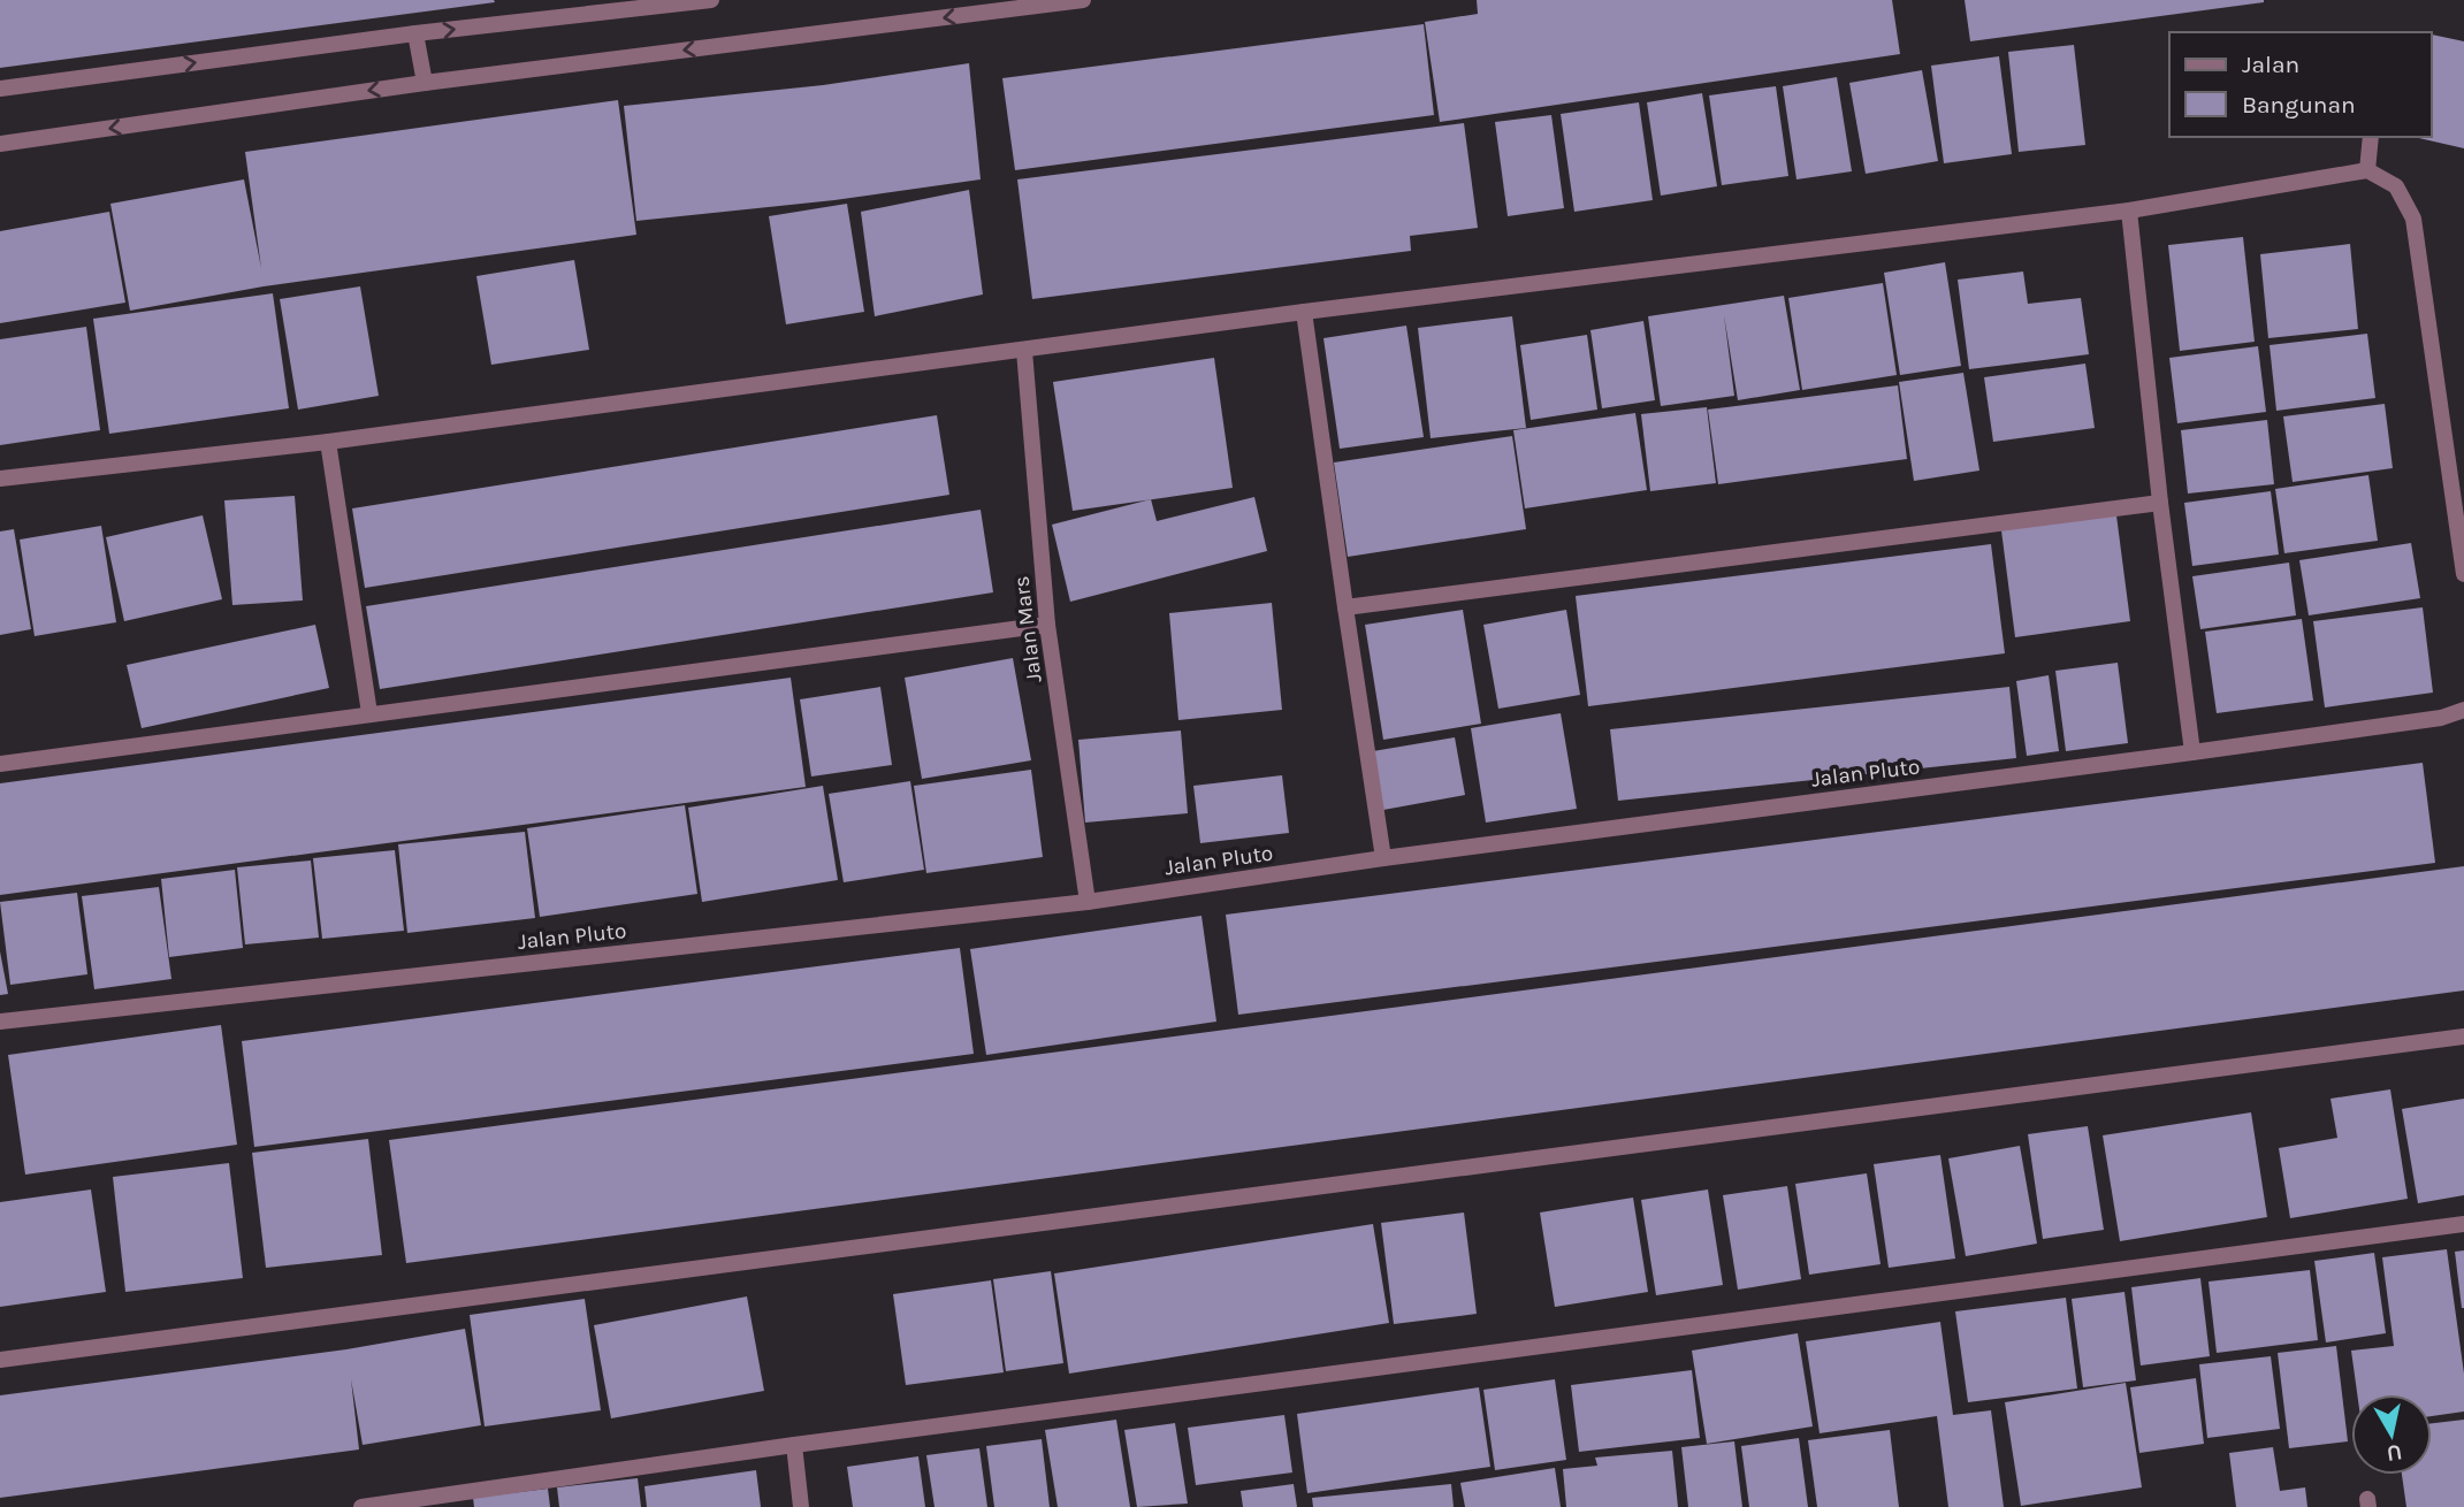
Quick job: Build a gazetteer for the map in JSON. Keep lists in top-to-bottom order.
{
  "streets": {
    "street": ["Jalan Mars", "Jalan Pluto"]
  },
  "crossings": [
    ["Jalan Mars", "Jalan Pluto"]
  ],
  "legend": ["Jalan", "Bangunan"],
  "north": "bottom"
}
